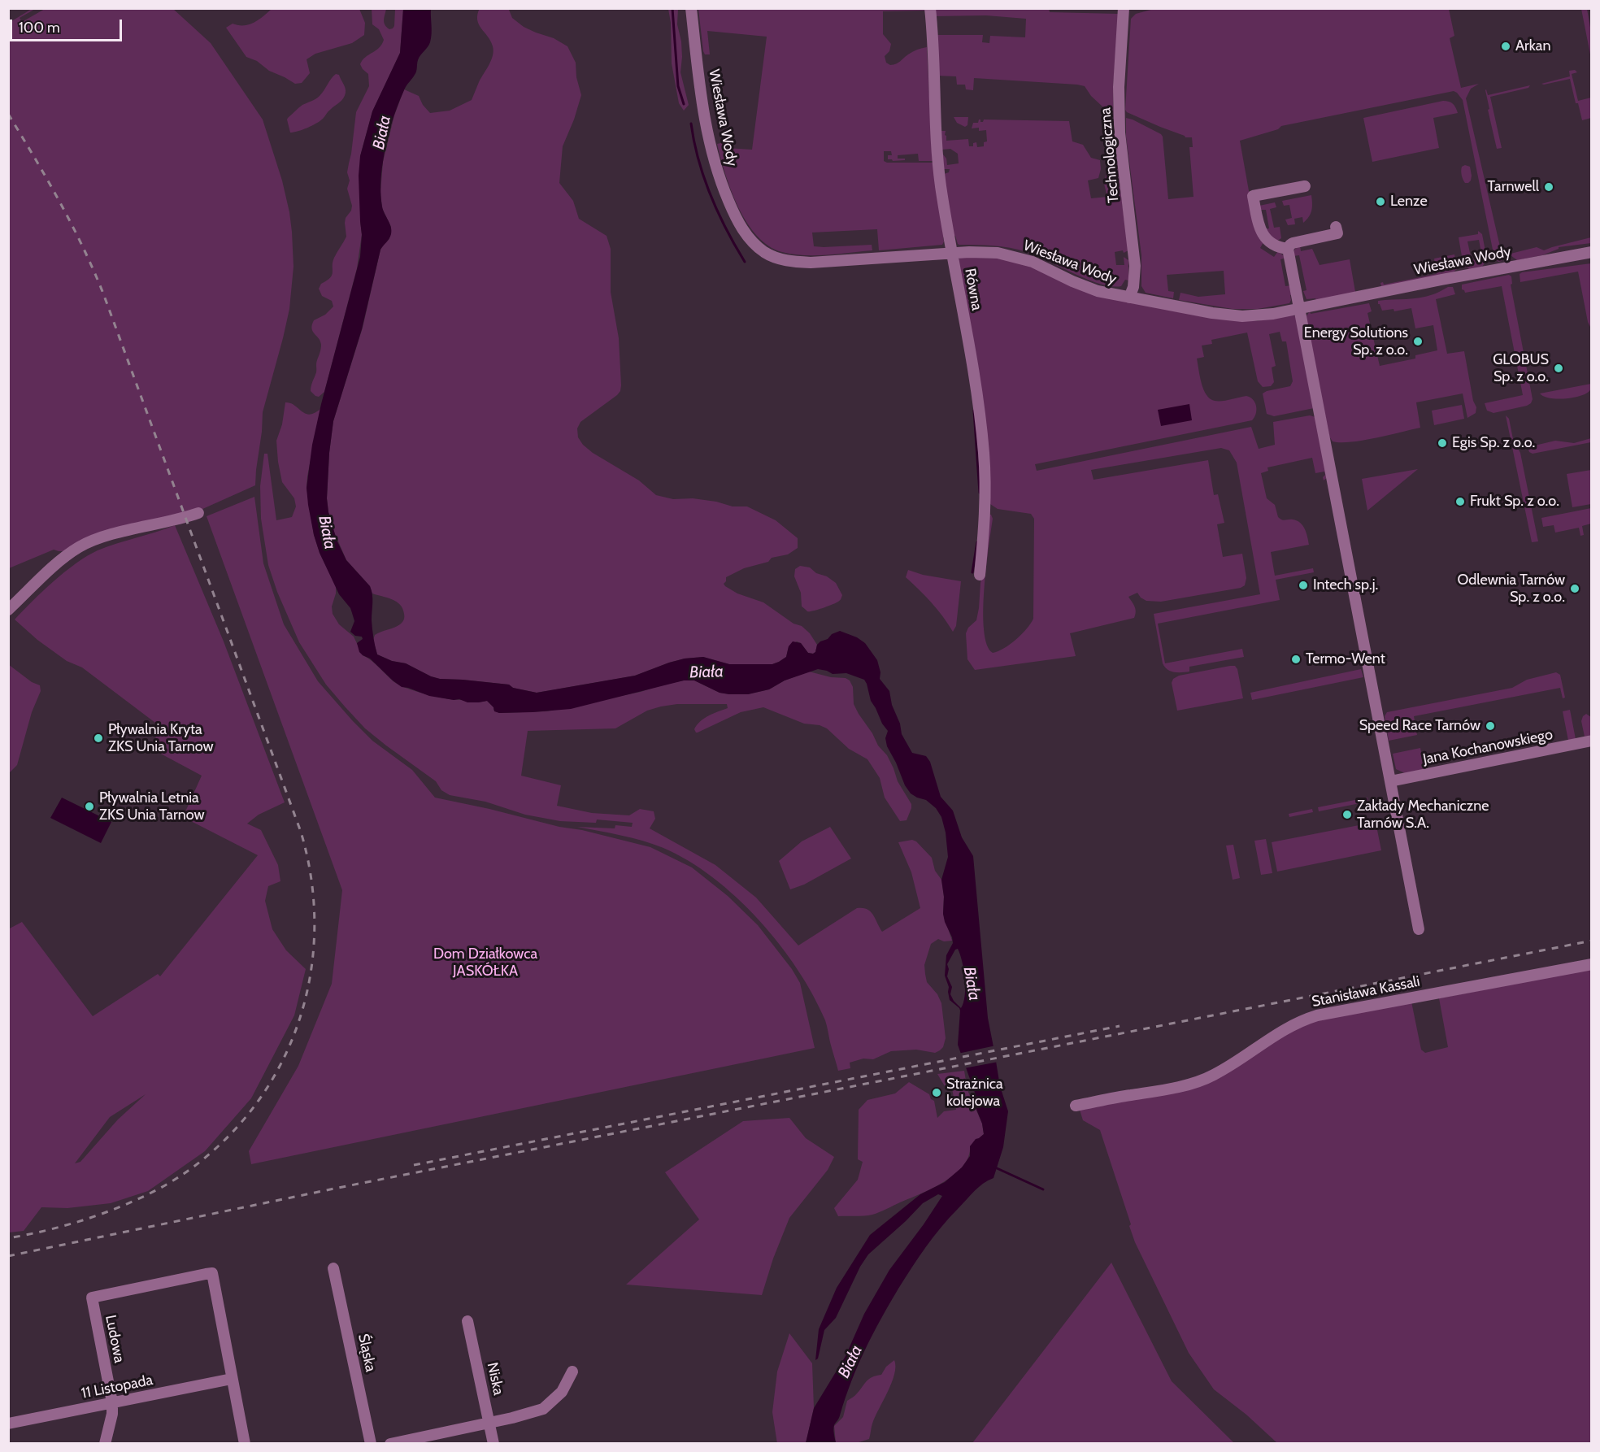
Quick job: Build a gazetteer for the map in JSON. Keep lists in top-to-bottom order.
{
  "streets": {
    "street": [
      "Wiesława Wody",
      "Technologiczna",
      "Równa",
      "Jana Kochanowskiego",
      "Stanisława Kassali",
      "Ludowa",
      "Śląska",
      "Niska",
      "11 Listopada"
    ]
  },
  "crossings": [
    ["Wiesława Wody", "Technologiczna"],
    ["Wiesława Wody", "Równa"],
    ["Ludowa", "11 Listopada"]
  ],
  "water": ["Biała"],
  "parks": ["Dom Działkowca JASKÓŁKA"],
  "places": [
    "Arkan",
    "Tarnwell",
    "Lenze",
    "Energy Solutions Sp. z o.o.",
    "GLOBUS Sp. z o.o.",
    "Egis Sp. z o.o.",
    "Frukt Sp. z o.o.",
    "Intech sp.j.",
    "Odlewnia Tarnów Sp. z o.o.",
    "Termo-Went",
    "Speed Race Tarnów",
    "Pływalnia Kryta ZKS Unia Tarnow",
    "Pływalnia Letnia ZKS Unia Tarnow",
    "Zakłady Mechaniczne Tarnów S.A.",
    "Strażnica kolejowa"
  ],
  "scale_bar": "100 m"
}
